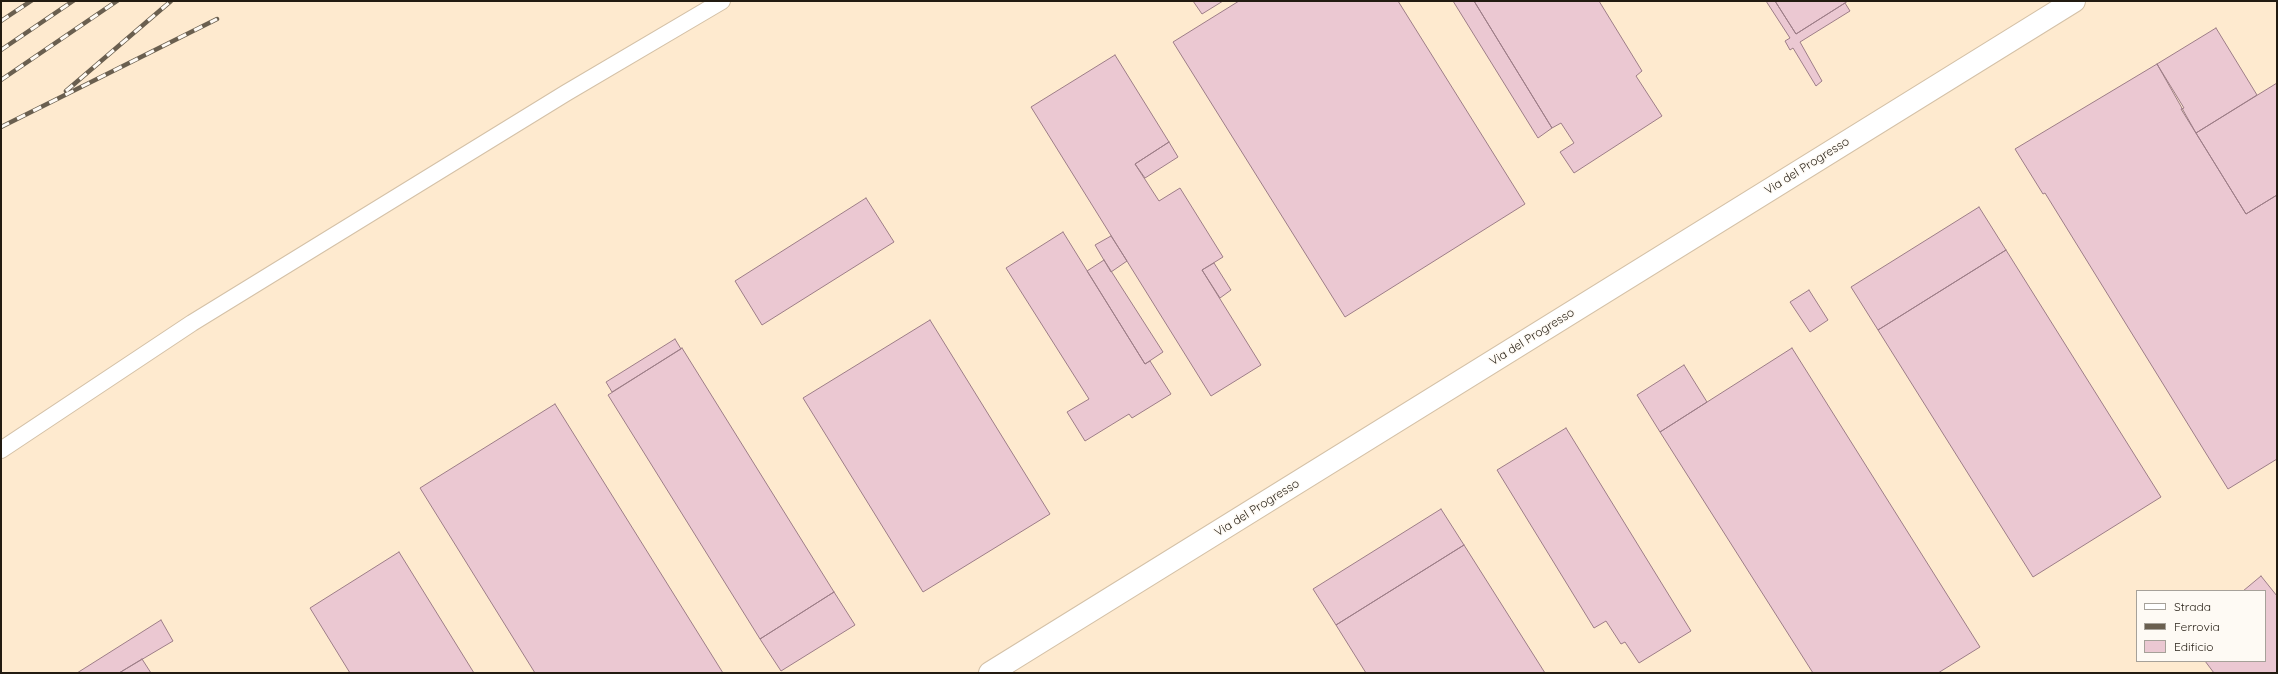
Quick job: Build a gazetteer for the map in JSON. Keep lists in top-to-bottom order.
{
  "streets": {
    "street": ["Via del Progresso"]
  },
  "legend": ["Strada", "Ferrovia", "Edificio"]
}
